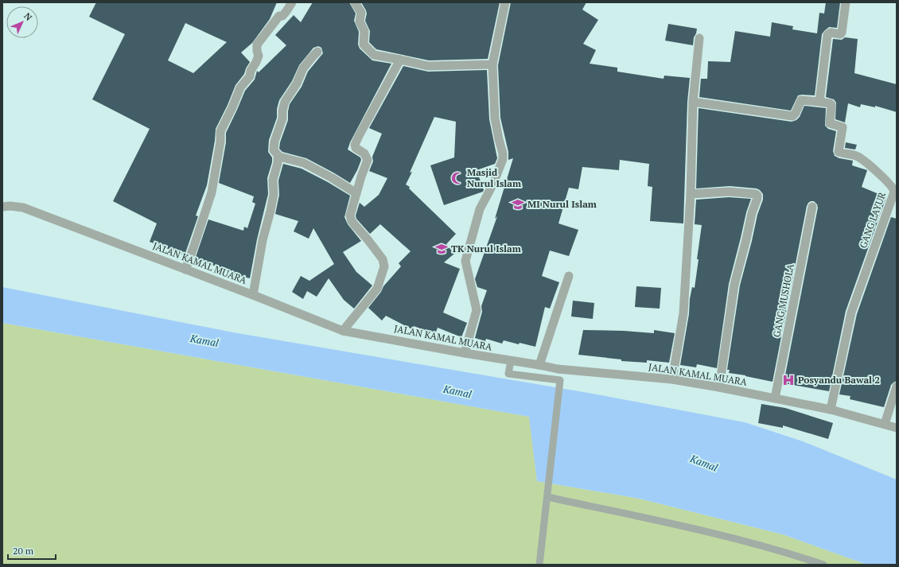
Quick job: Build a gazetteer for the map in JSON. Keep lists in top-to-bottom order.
{
  "streets": {
    "street": ["GANG LAYUR", "JALAN KAMAL MUARA", "GANG MUSHOLA"]
  },
  "crossings": [
    ["GANG LAYUR", "JALAN KAMAL MUARA"],
    ["JALAN KAMAL MUARA", "GANG MUSHOLA"]
  ],
  "water": ["Kamal"],
  "places": {
    "mosque": ["Masjid Nurul Islam"],
    "school or university": ["MI Nurul Islam", "TK Nurul Islam"],
    "hospital": ["Posyandu Bawal 2"]
  },
  "scale_bar": "20 m",
  "north": "top right"
}
